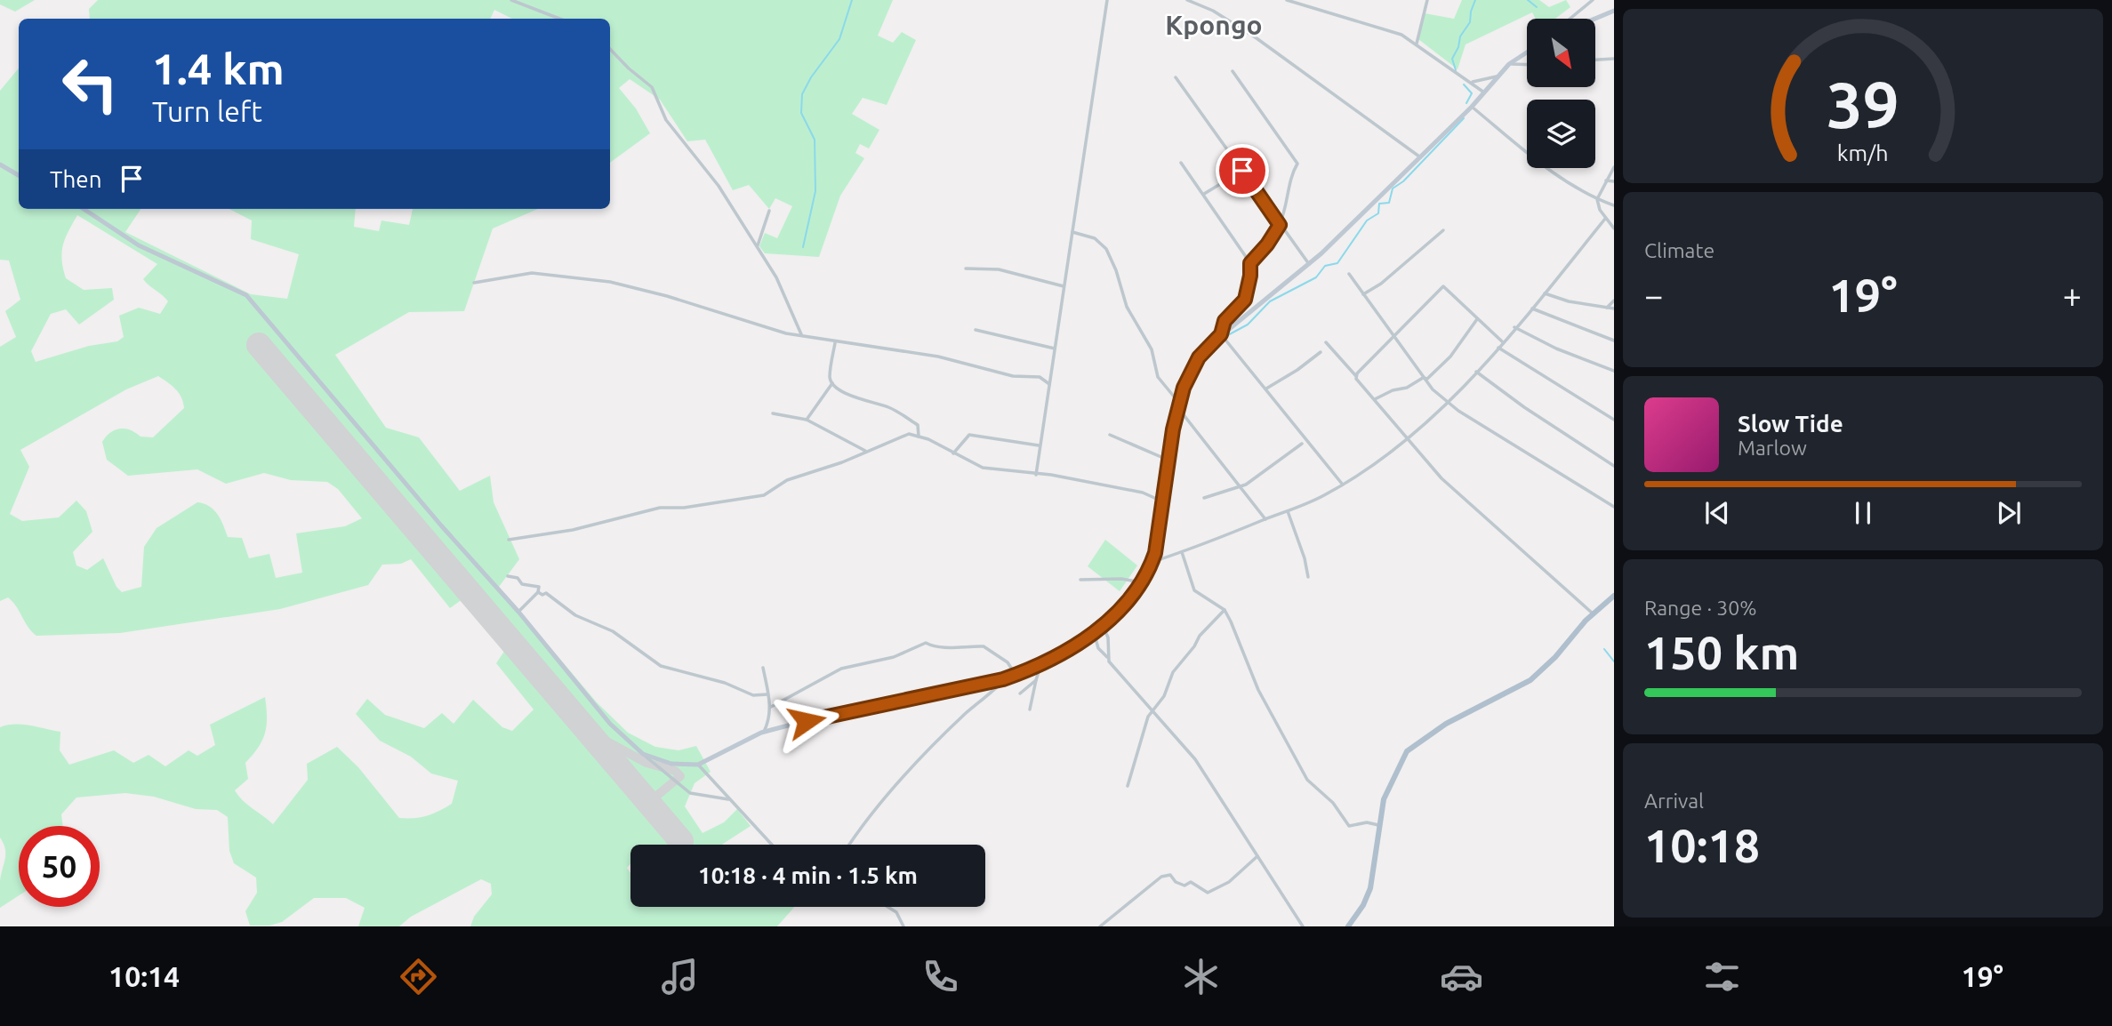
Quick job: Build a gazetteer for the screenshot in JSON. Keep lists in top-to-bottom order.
{
  "districts": ["Kpongo"],
  "north": "bottom right",
  "page": {
    "turn": ["1.4 km", "Turn left"],
    "then": "Then",
    "tile": [
      "Climate",
      ["Range · 30%", "150 km"],
      ["Arrival", "10:18"]
    ],
    "heat": ["−", "19°", "+"],
    "song": ["Slow Tide", "Marlow"],
    "limit": "50",
    "trip": "10:18 · 4 min · 1.5 km",
    "tabs": ["10:14", "19°"],
    "gauge": ["39", "km/h"]
  }
}
